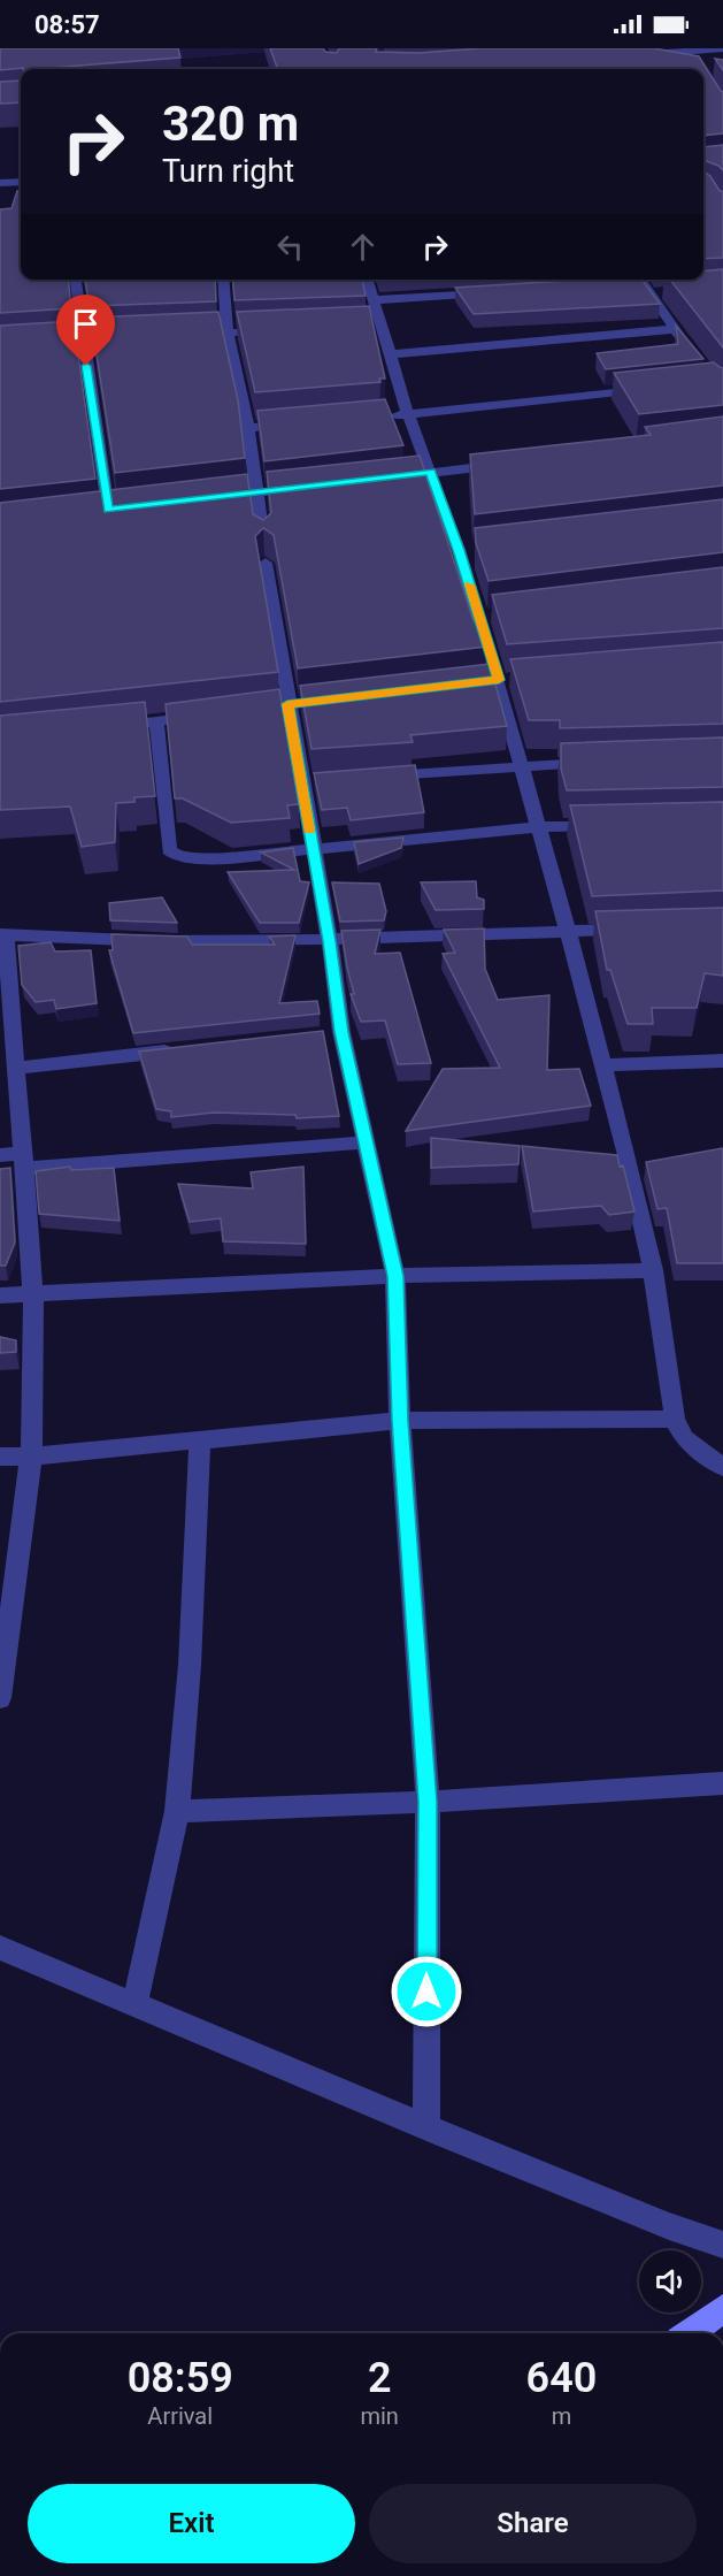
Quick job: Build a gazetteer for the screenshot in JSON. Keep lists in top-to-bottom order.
{
  "page": {
    "status": "08:57",
    "turn": ["320 m", "Turn right"],
    "eta": [
      "08:59",
      "Arrival",
      "2",
      "min",
      "640",
      "m"
    ],
    "buttons": ["Exit", "Share"]
  }
}
